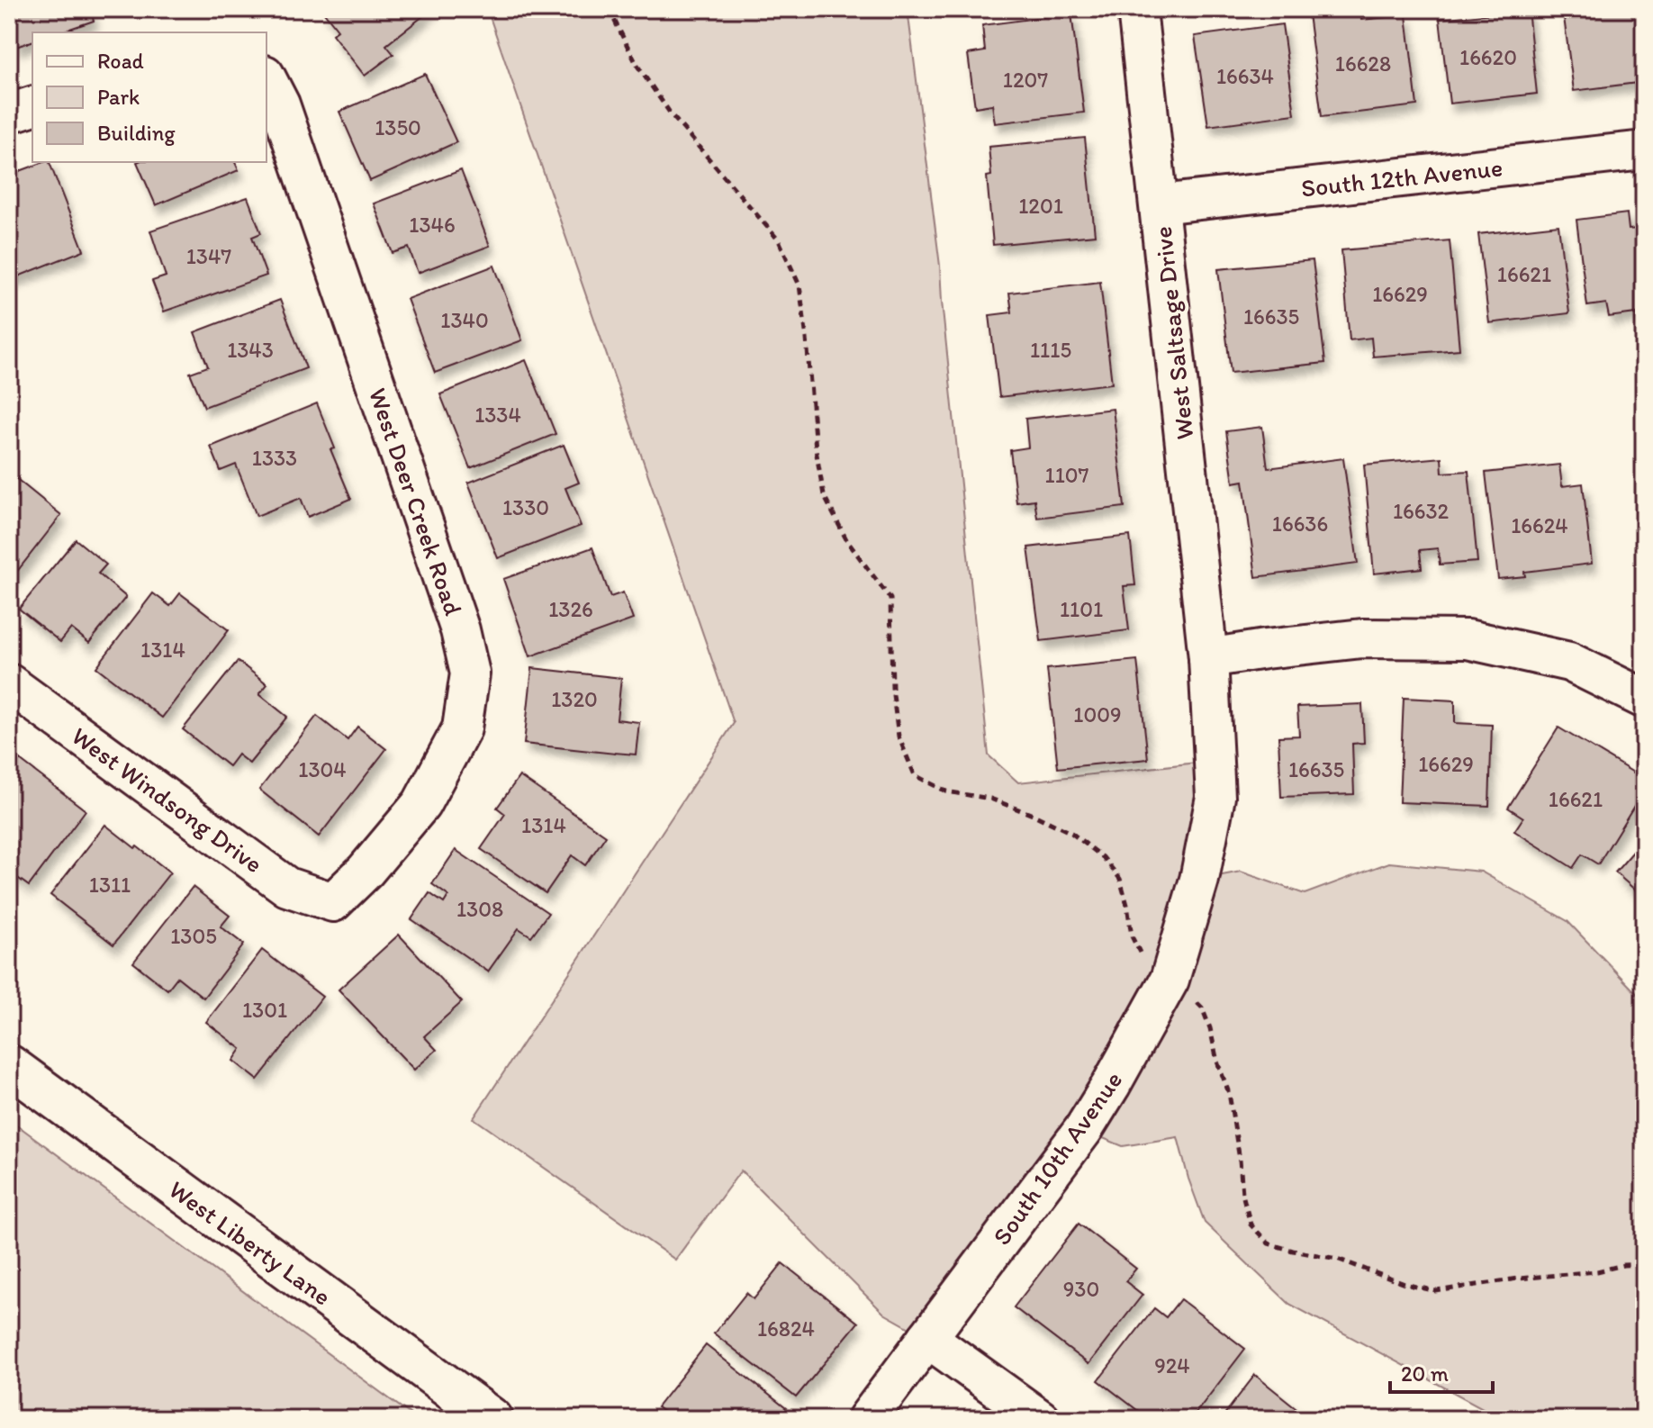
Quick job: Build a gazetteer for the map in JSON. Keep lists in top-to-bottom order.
{
  "streets": {
    "street": [
      "South 12th Avenue",
      "West Saltsage Drive",
      "West Deer Creek Road",
      "West Windsong Drive",
      "South 10th Avenue",
      "West Liberty Lane"
    ]
  },
  "crossings": [
    ["South 12th Avenue", "West Saltsage Drive"],
    ["West Saltsage Drive", "South 10th Avenue"],
    ["West Deer Creek Road", "West Windsong Drive"]
  ],
  "house_numbers": [
    "16620",
    "16628",
    "16634",
    "1207",
    "1350",
    "1201",
    "1346",
    "1347",
    "16621",
    "16629",
    "16635",
    "1340",
    "1343",
    "1115",
    "1334",
    "1333",
    "1107",
    "1330",
    "16632",
    "16636",
    "16624",
    "1326",
    "1101",
    "1314",
    "1320",
    "1009",
    "16629",
    "1304",
    "16635",
    "16621",
    "1314",
    "1311",
    "1308",
    "1305",
    "1301",
    "930",
    "16824",
    "924"
  ],
  "legend": ["Road", "Park", "Building"],
  "scale_bar": "20 m"
}
